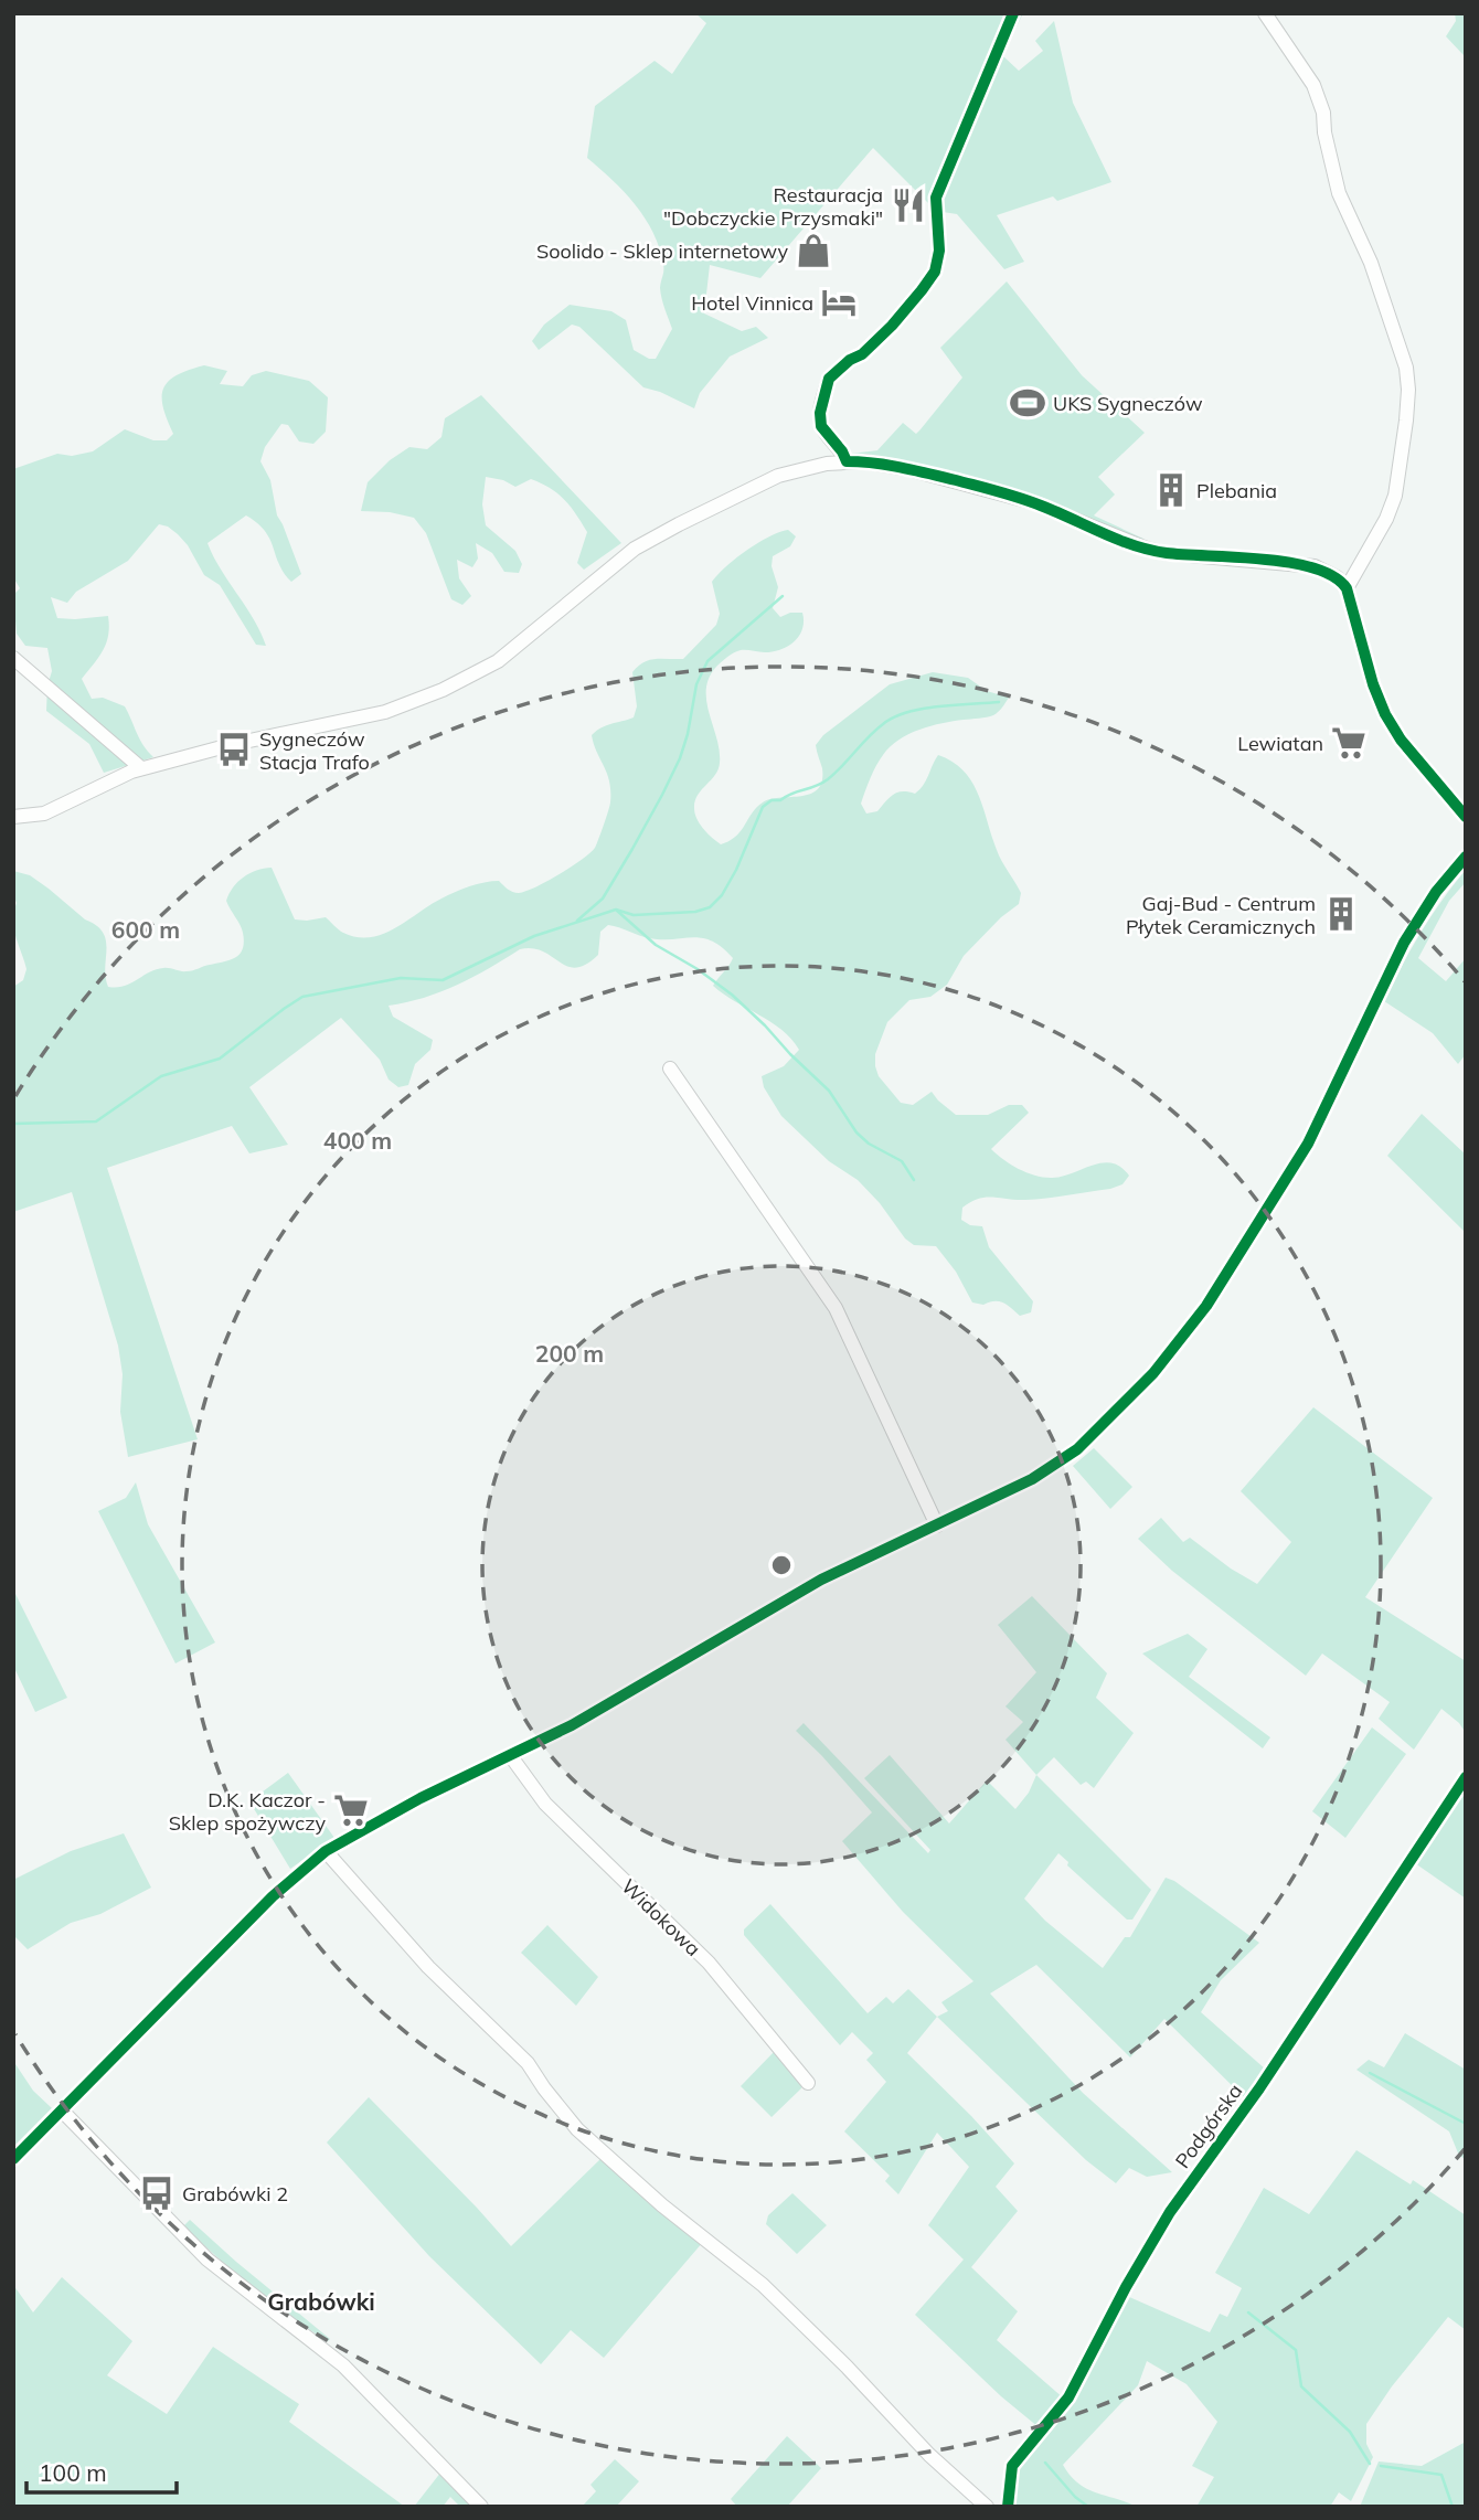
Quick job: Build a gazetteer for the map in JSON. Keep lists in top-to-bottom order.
{
  "streets": {
    "street": ["Widokowa", "Podgórska"]
  },
  "districts": ["Grabówki"],
  "places": {
    "restaurant": ["Restauracja \"Dobczyckie Przysmaki\""],
    "shop": ["Soolido - Sklep internetowy"],
    "hotel": ["Hotel Vinnica"],
    "sports": ["UKS Sygneczów"],
    "building": ["Plebania", "Gaj-Bud - Centrum Płytek Ceramicznych"],
    "supermarket": ["Lewiatan", "D.K. Kaczor - Sklep spożywczy"],
    "bus stop": ["Sygneczów Stacja Trafo", "Grabówki 2"]
  },
  "scale_bar": "100 m",
  "rings": ["600 m", "400 m", "200 m"]
}
